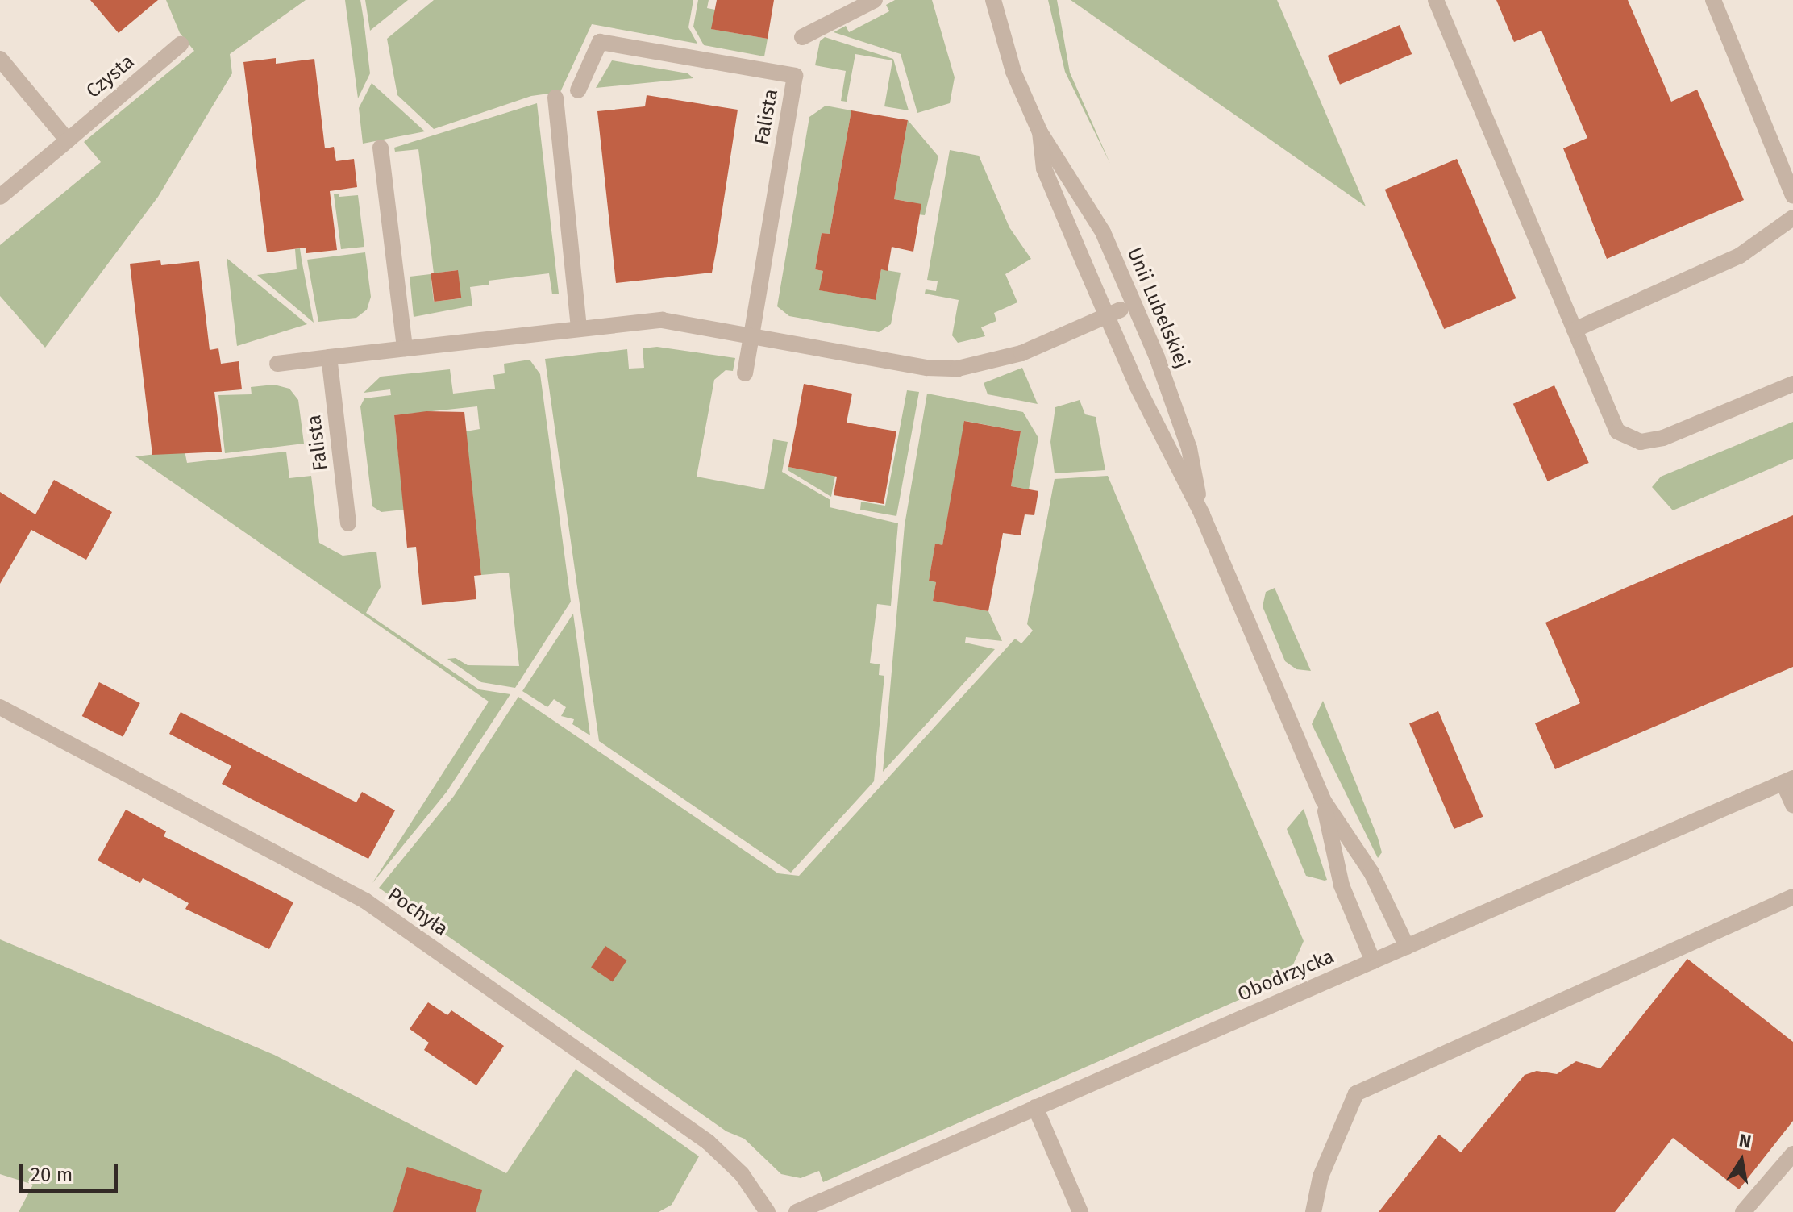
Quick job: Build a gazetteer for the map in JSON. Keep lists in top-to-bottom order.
{
  "streets": {
    "street": [
      "Czysta",
      "Falista",
      "Unii Lubelskiej",
      "Pochyła",
      "Obodrzycka"
    ]
  },
  "crossings": [
    ["Unii Lubelskiej", "Obodrzycka"]
  ],
  "scale_bar": "20 m",
  "north": "top"
}
